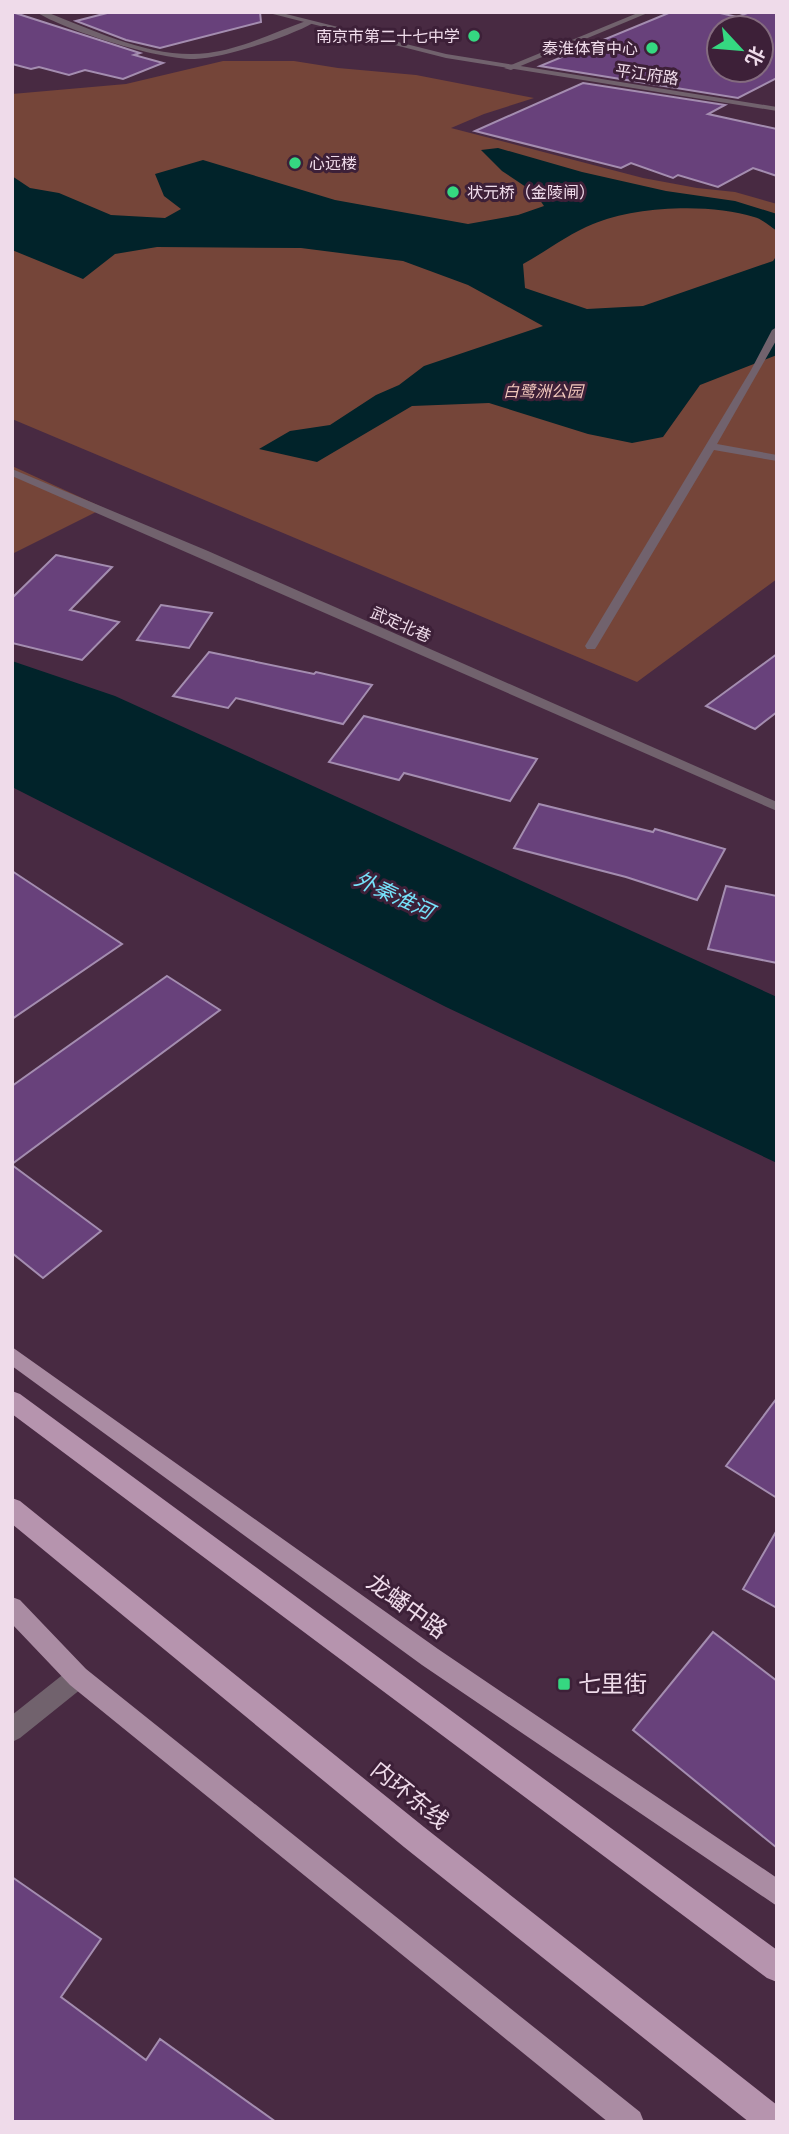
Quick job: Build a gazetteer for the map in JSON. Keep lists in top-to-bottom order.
{
  "streets": {
    "highway": ["内环东线"],
    "main road": ["龙蟠中路"],
    "street": ["平江府路"],
    "lane": ["武定北巷"]
  },
  "water": ["外秦淮河"],
  "parks": ["白鹭洲公园"],
  "places": {
    "other": [
      "南京市第二十七中学",
      "秦淮体育中心",
      "心远楼",
      "状元桥（金陵闸）"
    ],
    "transit": ["七里街"]
  },
  "north": "bottom right"
}
